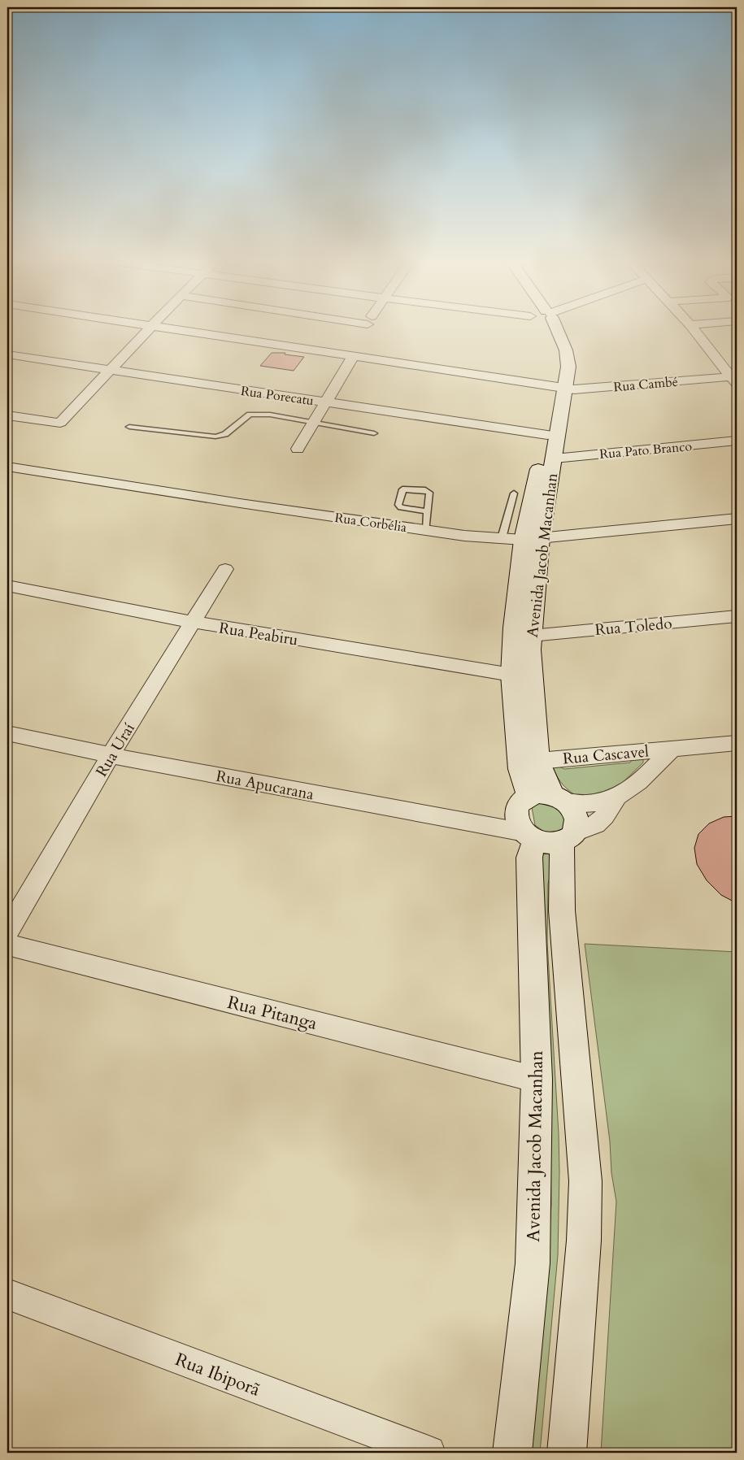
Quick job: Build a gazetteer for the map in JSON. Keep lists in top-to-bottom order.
{
  "streets": {
    "main road": ["Avenida Jacob Macanhan"],
    "street": [
      "Rua Cambé",
      "Rua Porecatu",
      "Rua Pato Branco",
      "Rua Corbélia",
      "Rua Toledo",
      "Rua Peabiru",
      "Rua Uraí",
      "Rua Cascavel",
      "Rua Apucarana",
      "Rua Pitanga",
      "Rua Ibiporã"
    ]
  },
  "crossings": [
    ["Rua Cambé", "Avenida Jacob Macanhan"],
    ["Rua Porecatu", "Avenida Jacob Macanhan"],
    ["Rua Pato Branco", "Avenida Jacob Macanhan"],
    ["Rua Corbélia", "Avenida Jacob Macanhan"],
    ["Avenida Jacob Macanhan", "Rua Toledo"],
    ["Avenida Jacob Macanhan", "Rua Peabiru"],
    ["Avenida Jacob Macanhan", "Rua Cascavel"],
    ["Avenida Jacob Macanhan", "Rua Apucarana"],
    ["Avenida Jacob Macanhan", "Rua Pitanga"],
    ["Rua Peabiru", "Rua Uraí"],
    ["Rua Uraí", "Rua Apucarana"],
    ["Rua Cascavel", "Rua Apucarana"]
  ]
}
